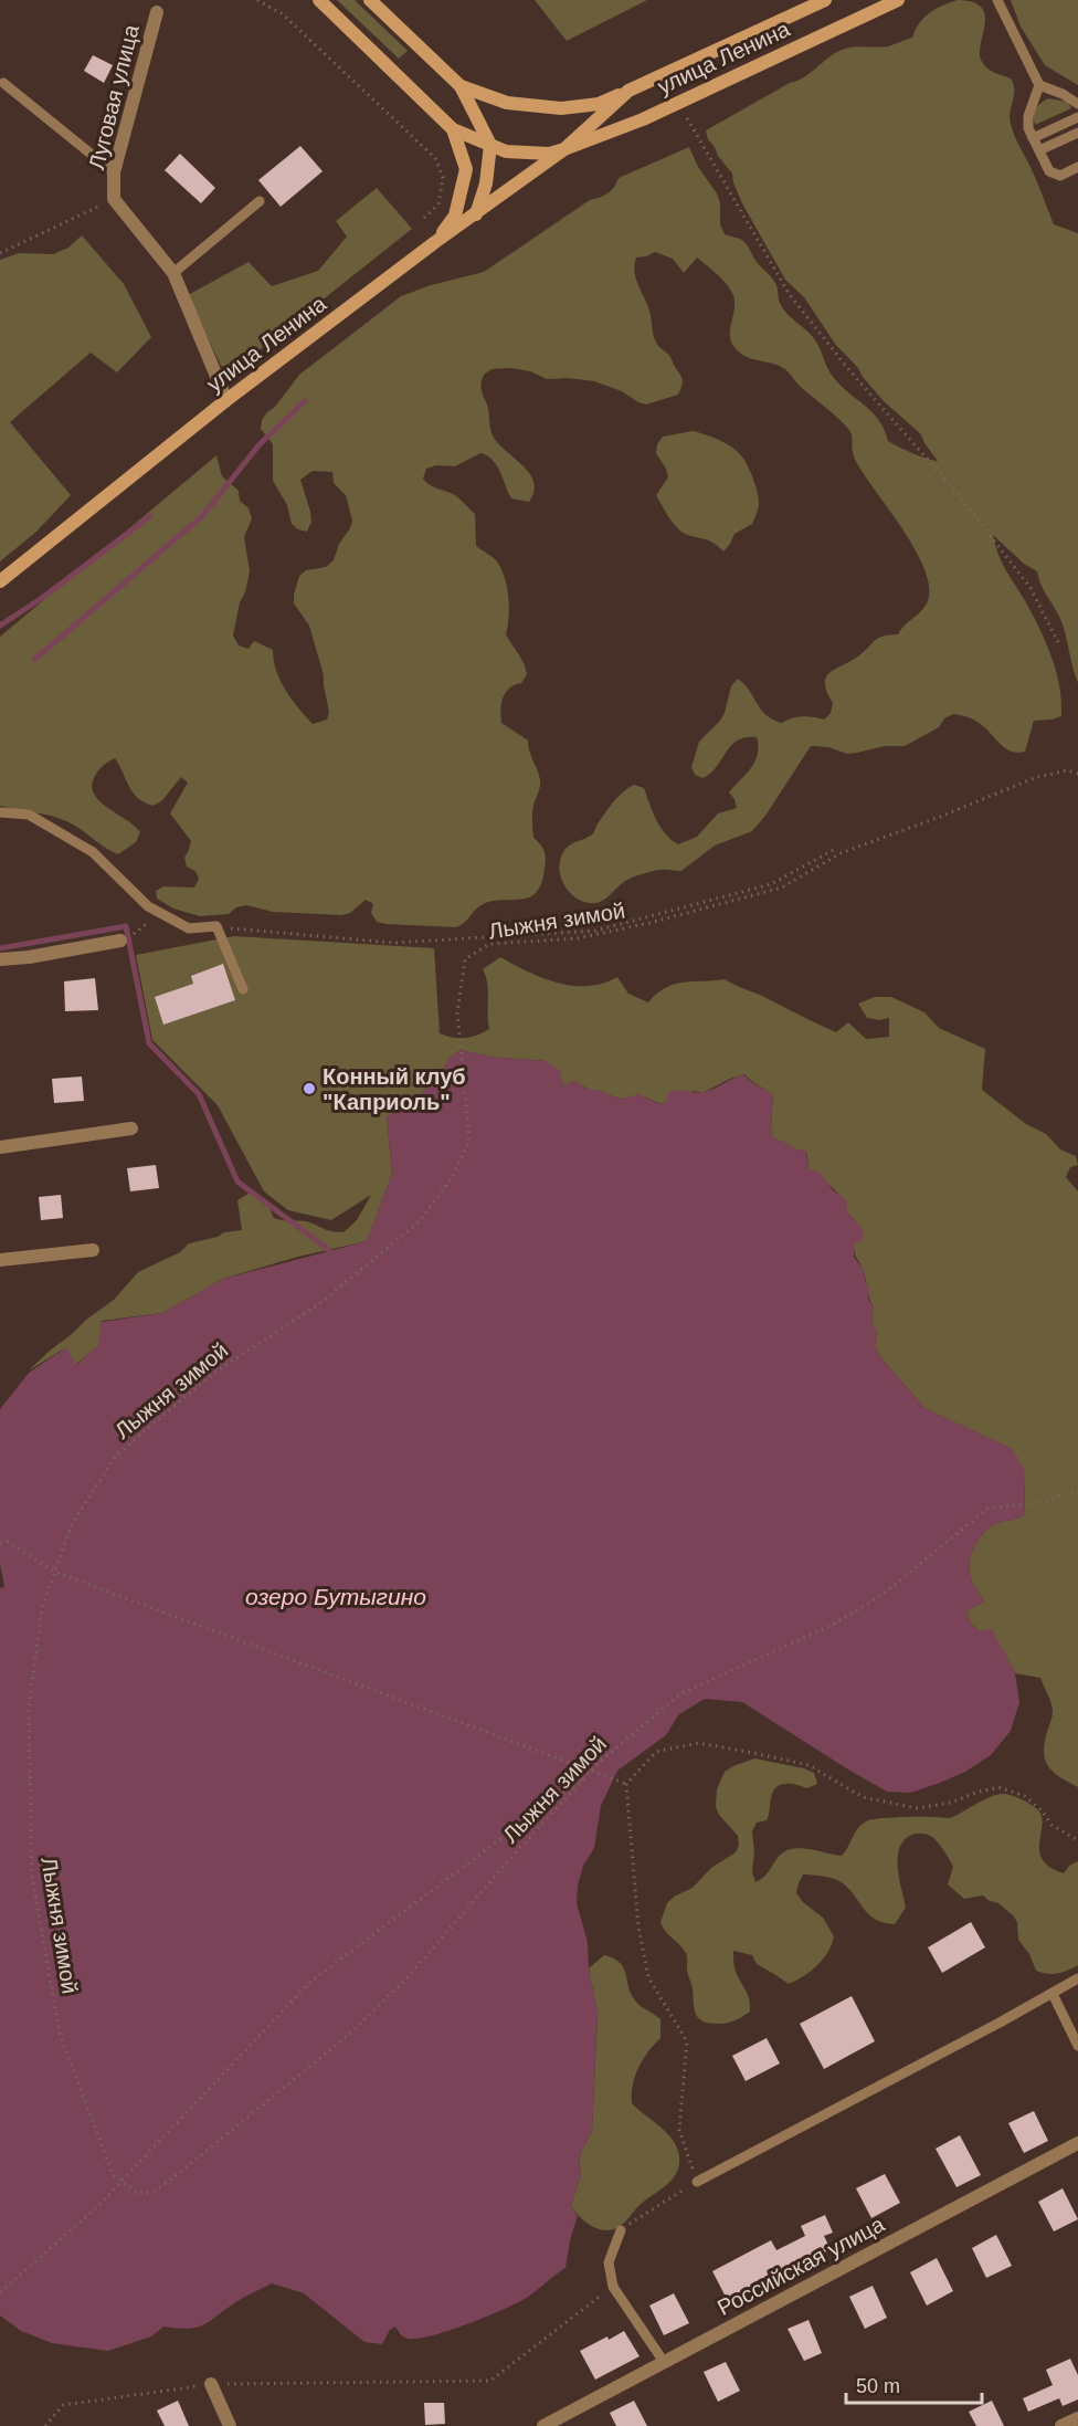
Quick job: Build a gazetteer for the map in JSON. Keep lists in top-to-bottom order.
{
  "streets": {
    "main road": ["улица Ленина"],
    "street": ["Луговая улица", "Российская улица"],
    "path": ["Лыжня зимой"]
  },
  "crossings": [
    ["улица Ленина", "Луговая улица"]
  ],
  "water": ["озеро Бутыгино"],
  "places": ["Конный клуб \"Каприоль\""],
  "scale_bar": "50 m"
}
